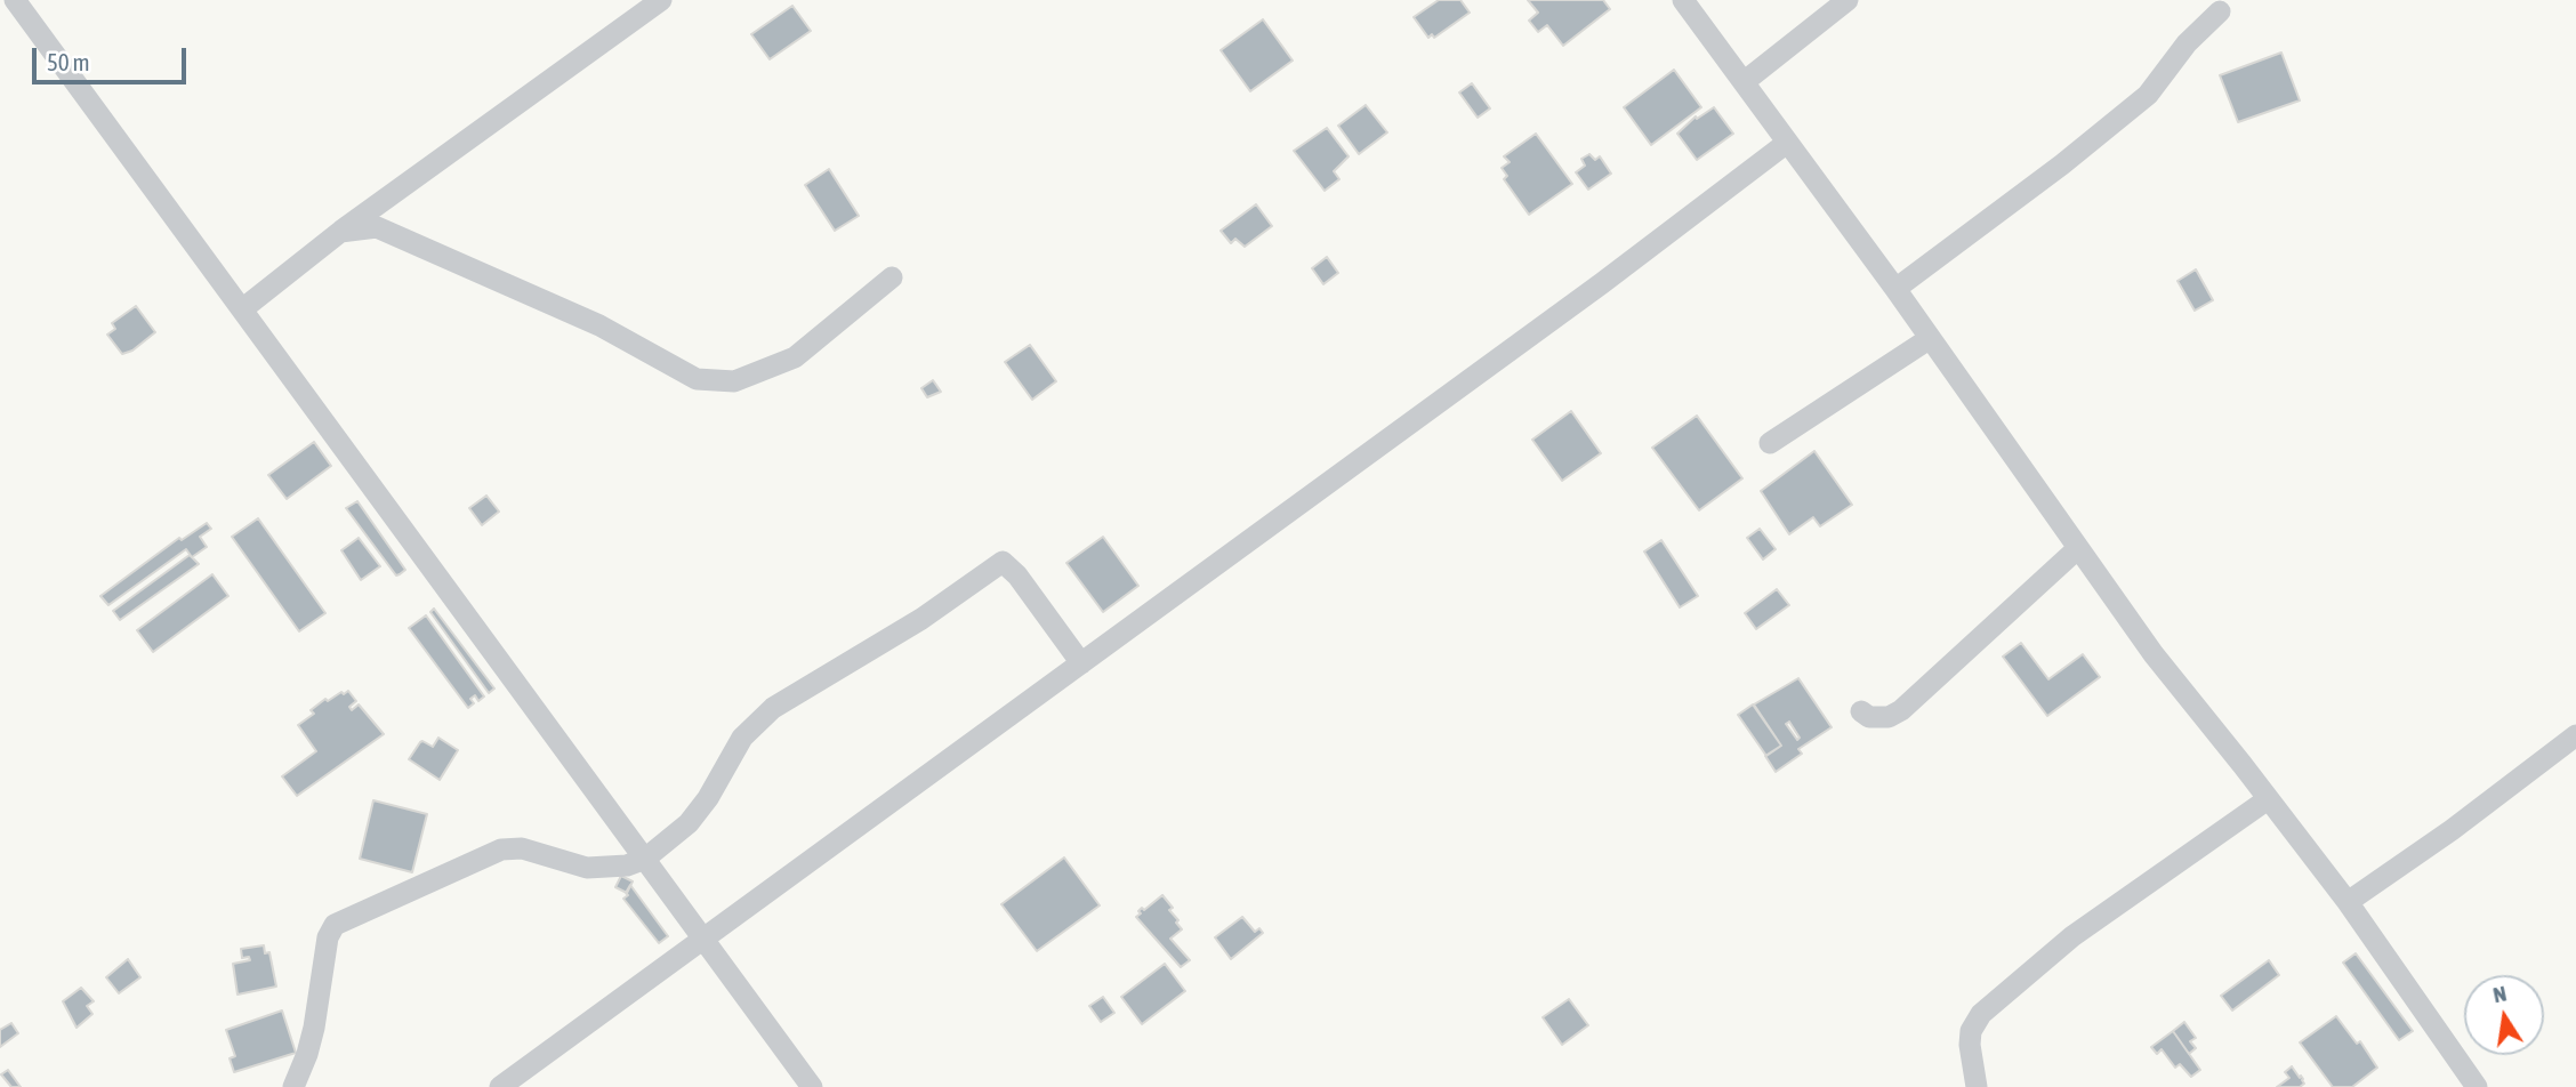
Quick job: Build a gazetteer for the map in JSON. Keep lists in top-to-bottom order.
{
  "scale_bar": "50 m",
  "north": "top"
}
